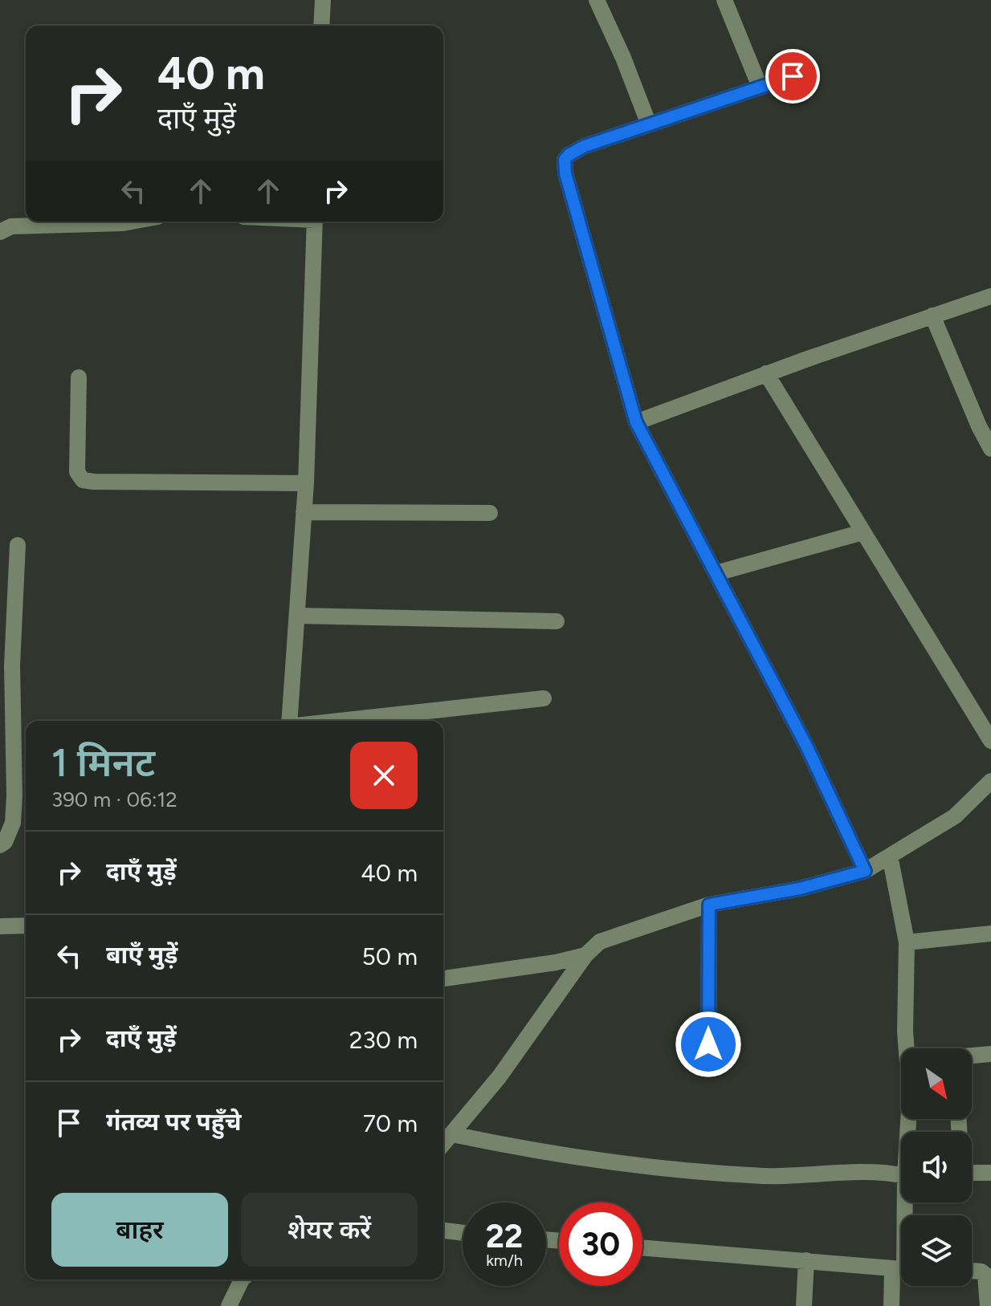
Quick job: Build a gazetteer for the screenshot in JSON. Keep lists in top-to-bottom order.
{
  "north": "bottom right",
  "page": {
    "turn": ["40 m", "दाएँ मुड़ें"],
    "heading": ["1 मिनट", "390 m · 06:12"],
    "list": [
      {
        "name": "दाएँ मुड़ें",
        "value": "40 m"
      },
      {
        "name": "बाएँ मुड़ें",
        "value": "50 m"
      },
      {
        "name": "दाएँ मुड़ें",
        "value": "230 m"
      },
      {
        "name": "गंतव्य पर पहुँचे",
        "value": "70 m"
      }
    ],
    "buttons": ["बाहर", "शेयर करें"],
    "speed": "22 km/h",
    "limit": "30"
  }
}
